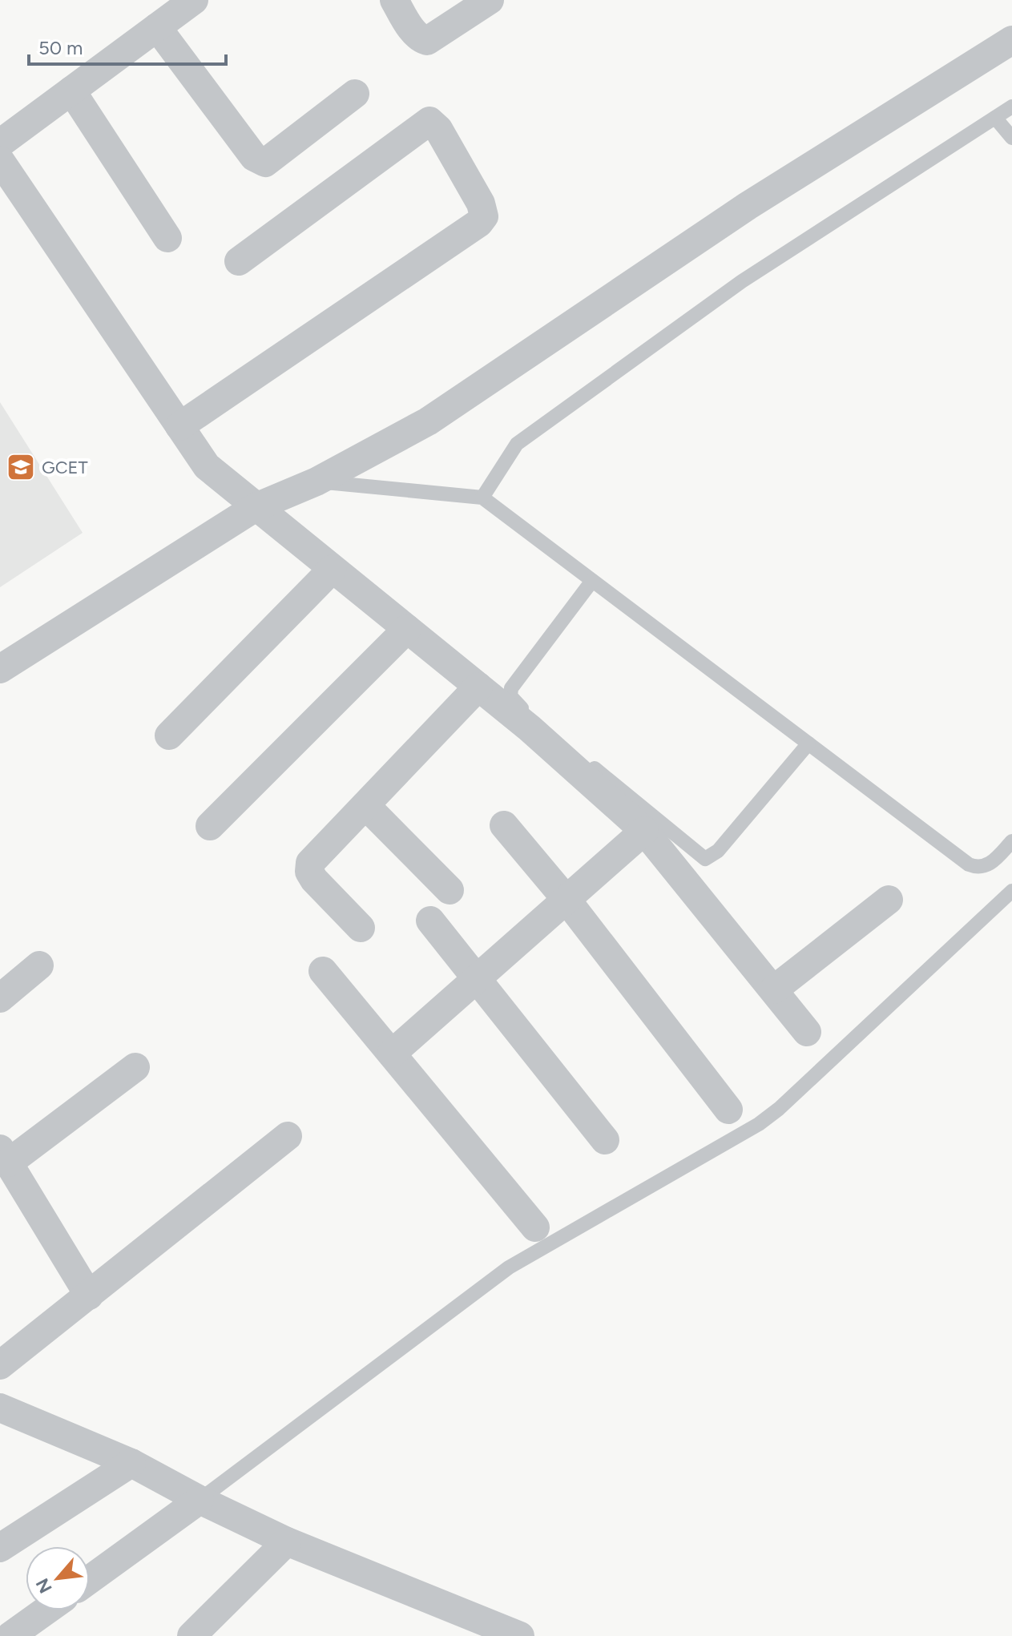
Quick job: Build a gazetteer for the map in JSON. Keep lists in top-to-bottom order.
{
  "places": {
    "school or university": ["GCET"]
  },
  "scale_bar": "50 m",
  "north": "bottom left"
}
